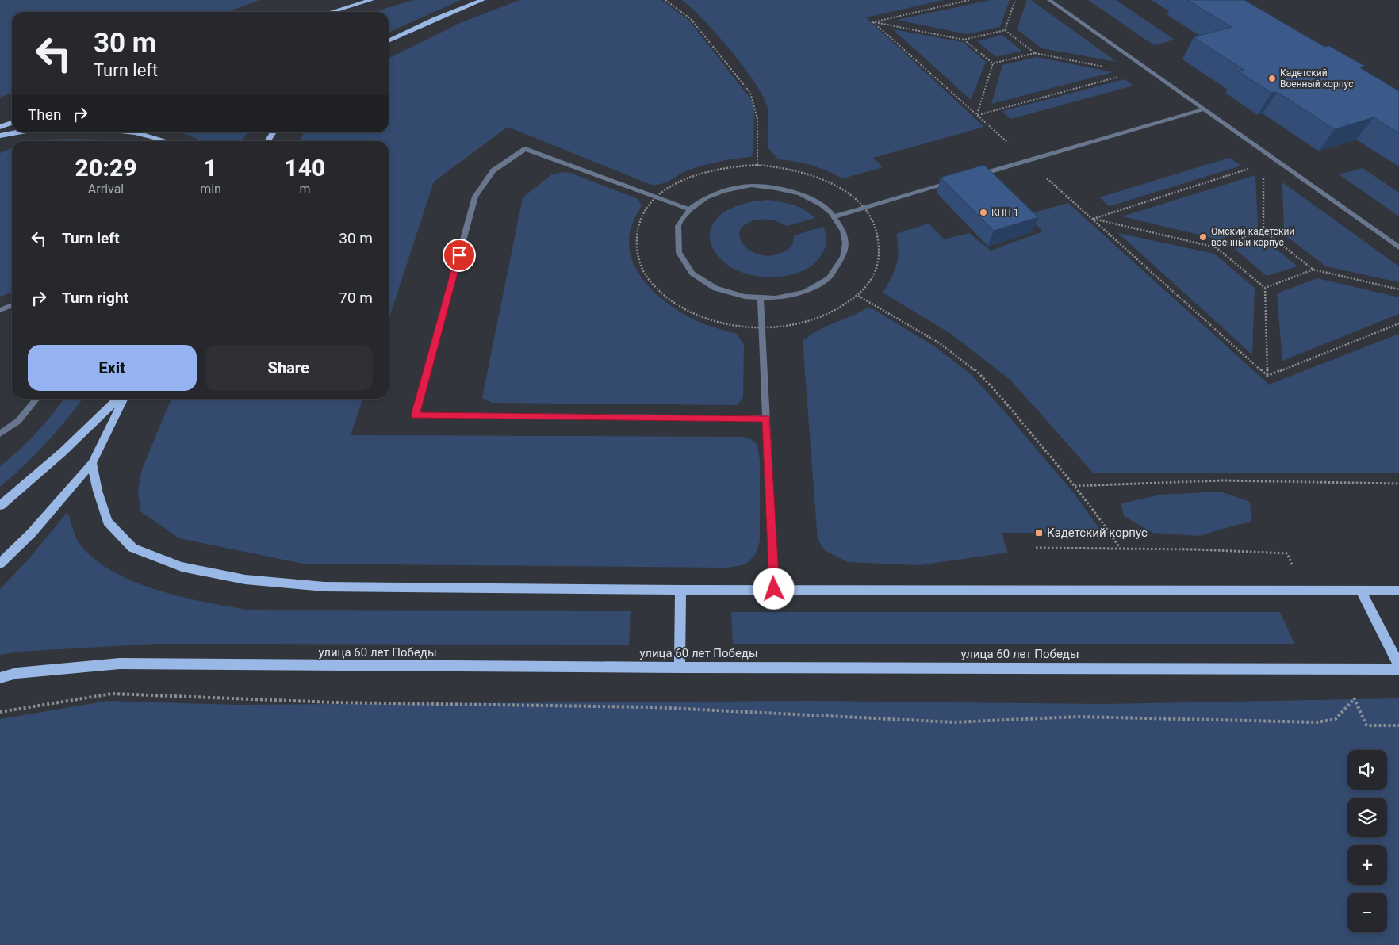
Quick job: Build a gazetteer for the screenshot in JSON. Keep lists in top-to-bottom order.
{
  "streets": {
    "main road": ["улица 60 лет Победы"]
  },
  "places": {
    "other": ["Кадетский Военный корпус", "КПП 1", "Омский кадетский военный корпус"],
    "transit": ["Кадетский корпус"]
  },
  "page": {
    "turn": ["30 m", "Turn left"],
    "then": "Then",
    "eta": [
      "20:29",
      "Arrival",
      "1",
      "min",
      "140",
      "m"
    ],
    "list": [
      {
        "name": "Turn left",
        "value": "30 m"
      },
      {
        "name": "Turn right",
        "value": "70 m"
      }
    ],
    "buttons": ["Exit", "Share"],
    "map_buttons": ["+", "−"]
  }
}
